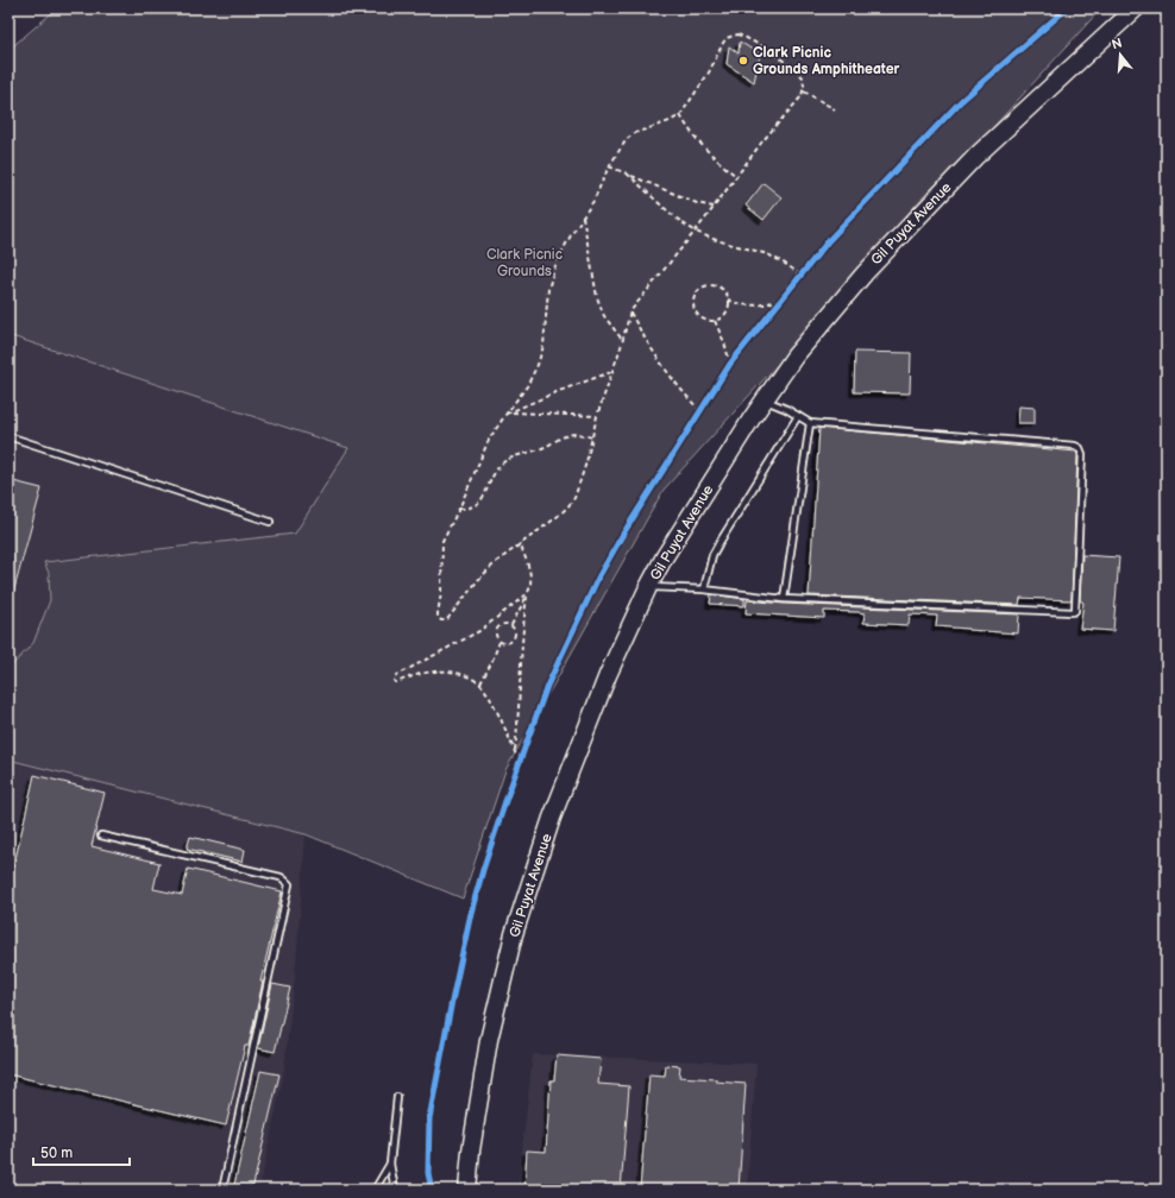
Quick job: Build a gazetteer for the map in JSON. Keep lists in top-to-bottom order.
{
  "streets": {
    "main road": ["Gil Puyat Avenue"]
  },
  "parks": ["Clark Picnic Grounds"],
  "places": ["Clark Picnic Grounds Amphitheater"],
  "scale_bar": "50 m",
  "north": "top"
}
